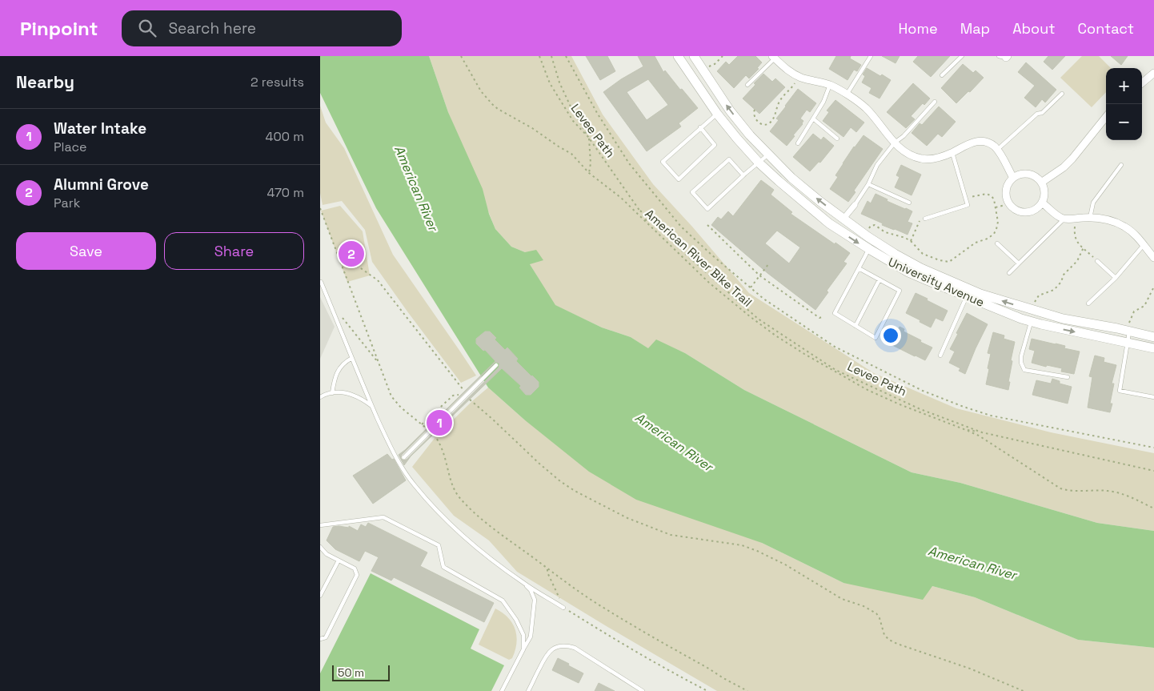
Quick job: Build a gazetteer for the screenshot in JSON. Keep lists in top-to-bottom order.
{
  "streets": {
    "street": ["University Avenue"],
    "path": ["Levee Path", "American River Bike Trail"]
  },
  "crossings": [
    ["Levee Path", "American River Bike Trail"]
  ],
  "water": ["American River"],
  "scale_bar": "50 m",
  "page": {
    "header": "Pinpoint",
    "search": "Search here",
    "nav": [
      "Home",
      "Map",
      "About",
      "Contact"
    ],
    "heading": ["Nearby", "2 results"],
    "map_buttons": ["+", "−"],
    "list": [
      {
        "mark": "1",
        "name": "Water Intake",
        "note": "Place",
        "value": "400 m"
      },
      {
        "mark": "2",
        "name": "Alumni Grove",
        "note": "Park",
        "value": "470 m"
      }
    ],
    "buttons": ["Save", "Share"],
    "pins": ["2", "1"],
    "scale": "50 m"
  }
}
